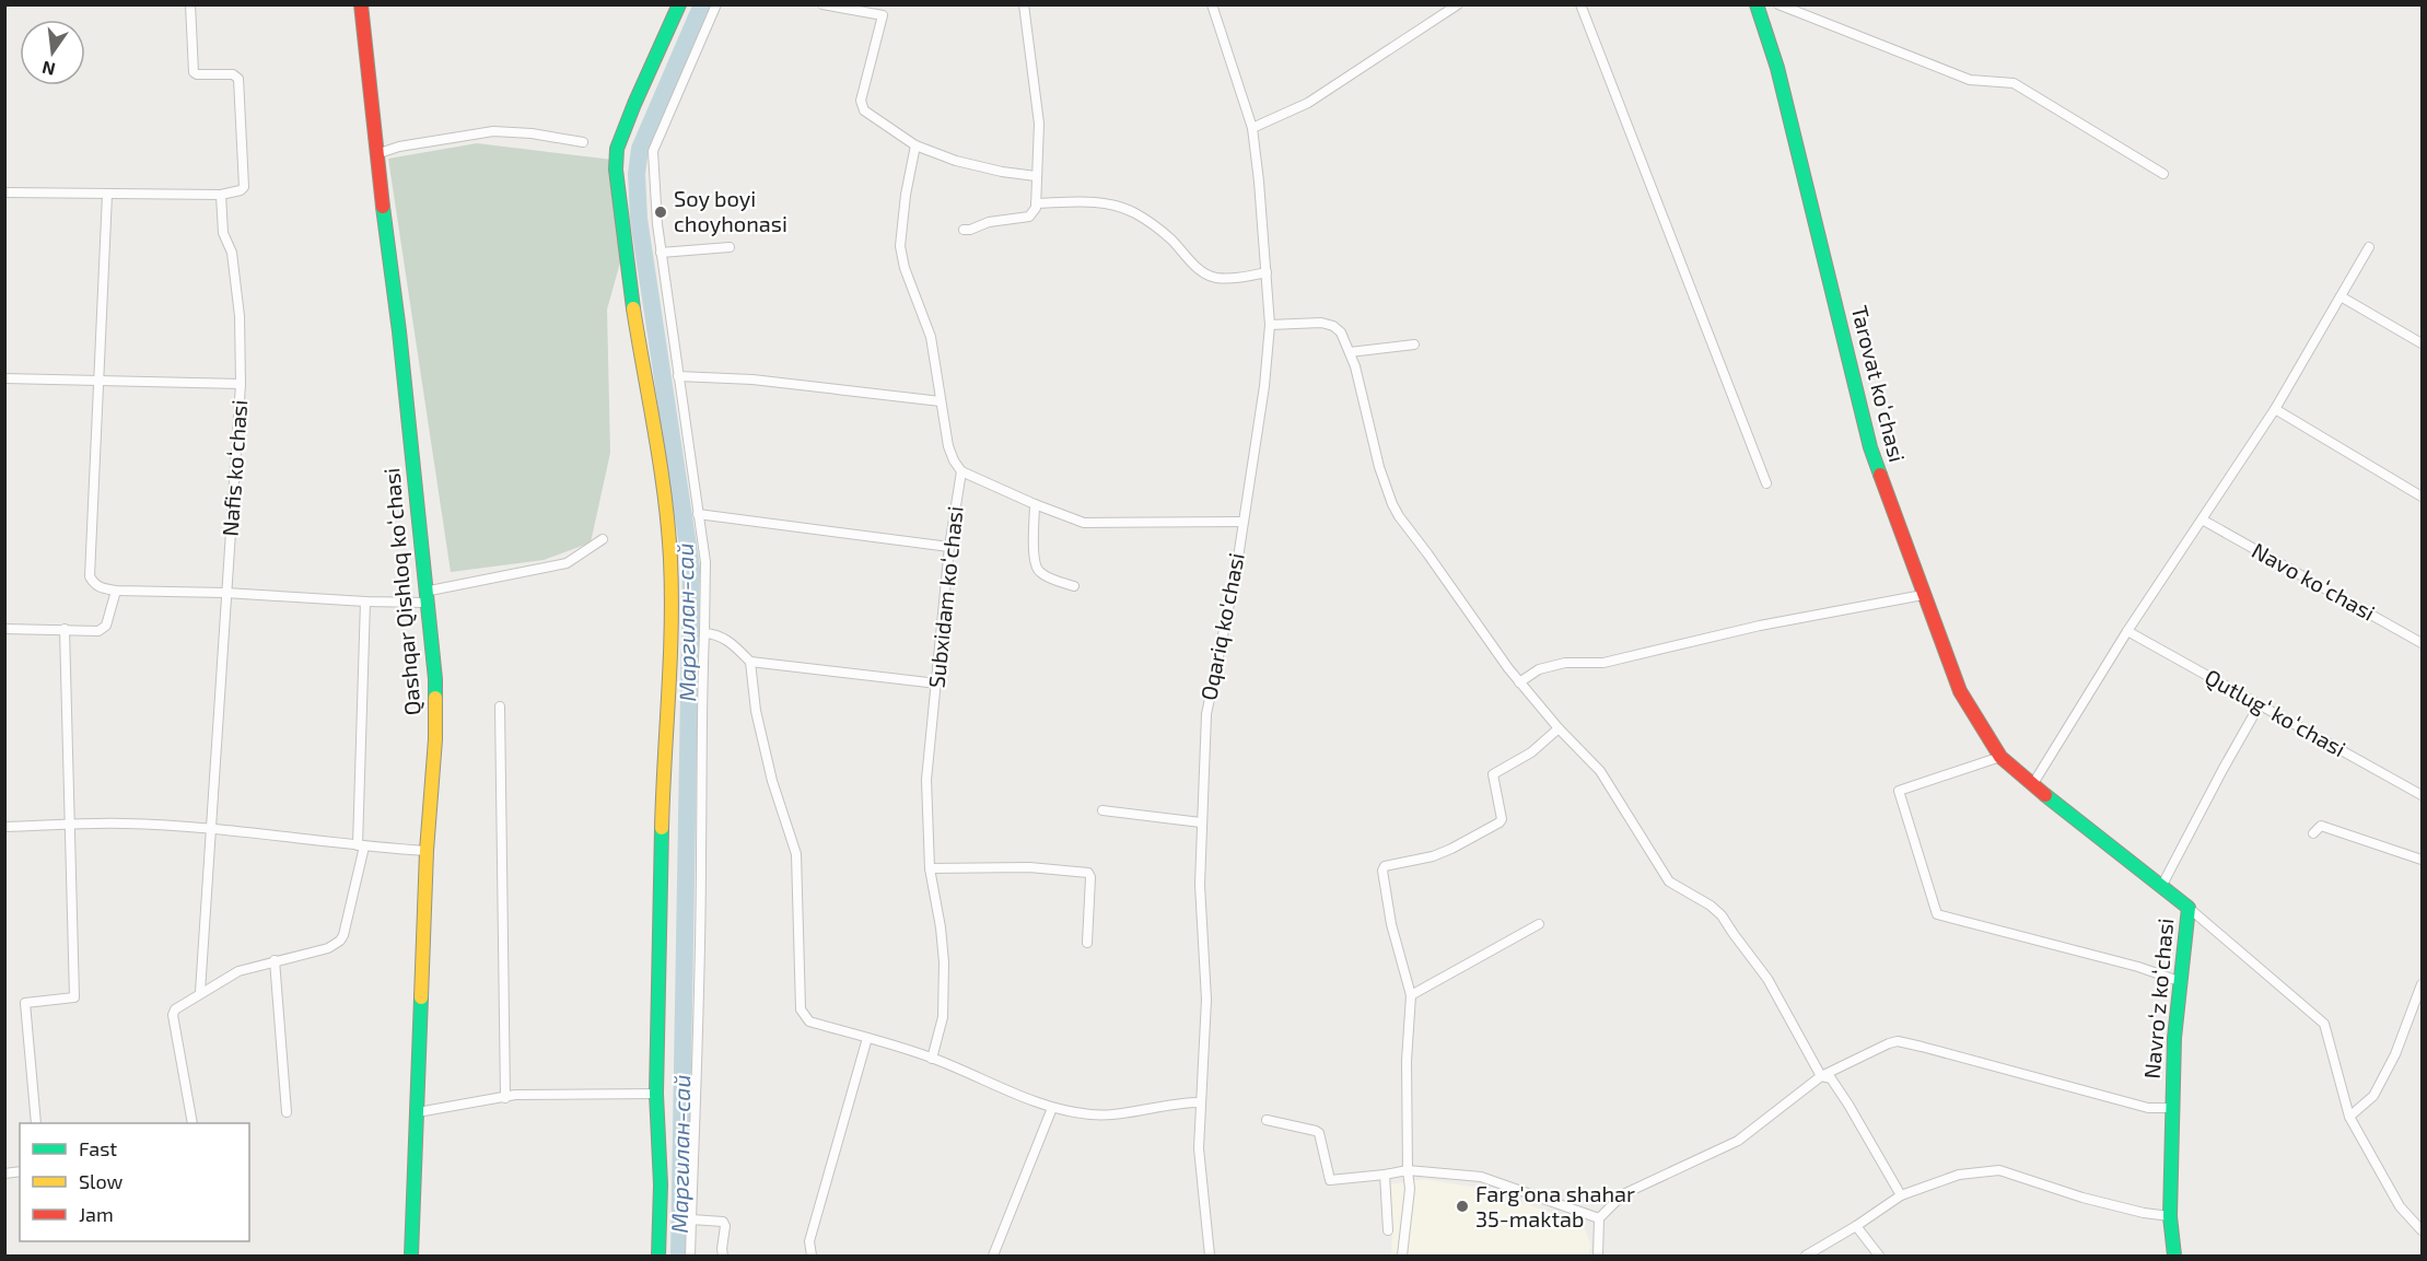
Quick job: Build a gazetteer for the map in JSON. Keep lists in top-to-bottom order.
{
  "streets": {
    "street": [
      "Tarovat koʻchasi",
      "Nafis koʻchasi",
      "Navo koʻchasi",
      "Qashqar Qishloq koʻchasi",
      "Subxidam koʻchasi",
      "Oqariq ko'chasi",
      "Qutlugʻ koʻchasi",
      "Navroʻz koʻchasi"
    ]
  },
  "crossings": [
    ["Tarovat koʻchasi", "Navroʻz koʻchasi"]
  ],
  "water": ["Маргилан-сай"],
  "places": ["Soy boyi choyhonasi", "Farg'ona shahar 35-maktab"],
  "legend": ["Fast", "Slow", "Jam"],
  "north": "bottom"
}
